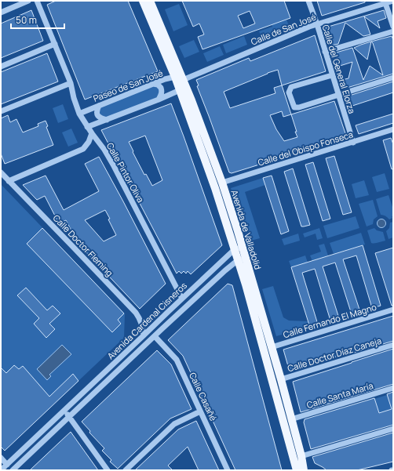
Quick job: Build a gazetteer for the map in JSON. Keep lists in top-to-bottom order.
{
  "streets": {
    "main road": ["Avenida de Valladolid"],
    "street": [
      "Calle de San José",
      "Calle del General Elorza",
      "Paseo de San José",
      "Calle del Obispo Fonseca",
      "Calle Pintor Oliva",
      "Calle Doctor Fleming",
      "Avenida Cardenal Cisneros",
      "Calle Fernando El Magno",
      "Calle Doctor Díaz Caneja",
      "Calle Santa María",
      "Calle Casañé"
    ]
  },
  "crossings": [
    ["Calle de San José", "Calle del General Elorza"],
    ["Calle de San José", "Paseo de San José"],
    ["Calle de San José", "Avenida de Valladolid"],
    ["Calle del General Elorza", "Calle del Obispo Fonseca"],
    ["Paseo de San José", "Calle Pintor Oliva"],
    ["Paseo de San José", "Avenida de Valladolid"],
    ["Calle del Obispo Fonseca", "Avenida de Valladolid"],
    ["Calle Pintor Oliva", "Avenida Cardenal Cisneros"],
    ["Avenida de Valladolid", "Avenida Cardenal Cisneros"],
    ["Avenida de Valladolid", "Calle Fernando El Magno"],
    ["Avenida de Valladolid", "Calle Doctor Díaz Caneja"],
    ["Avenida de Valladolid", "Calle Santa María"],
    ["Calle Doctor Fleming", "Avenida Cardenal Cisneros"],
    ["Avenida Cardenal Cisneros", "Calle Casañé"]
  ],
  "scale_bar": "50 m"
}
